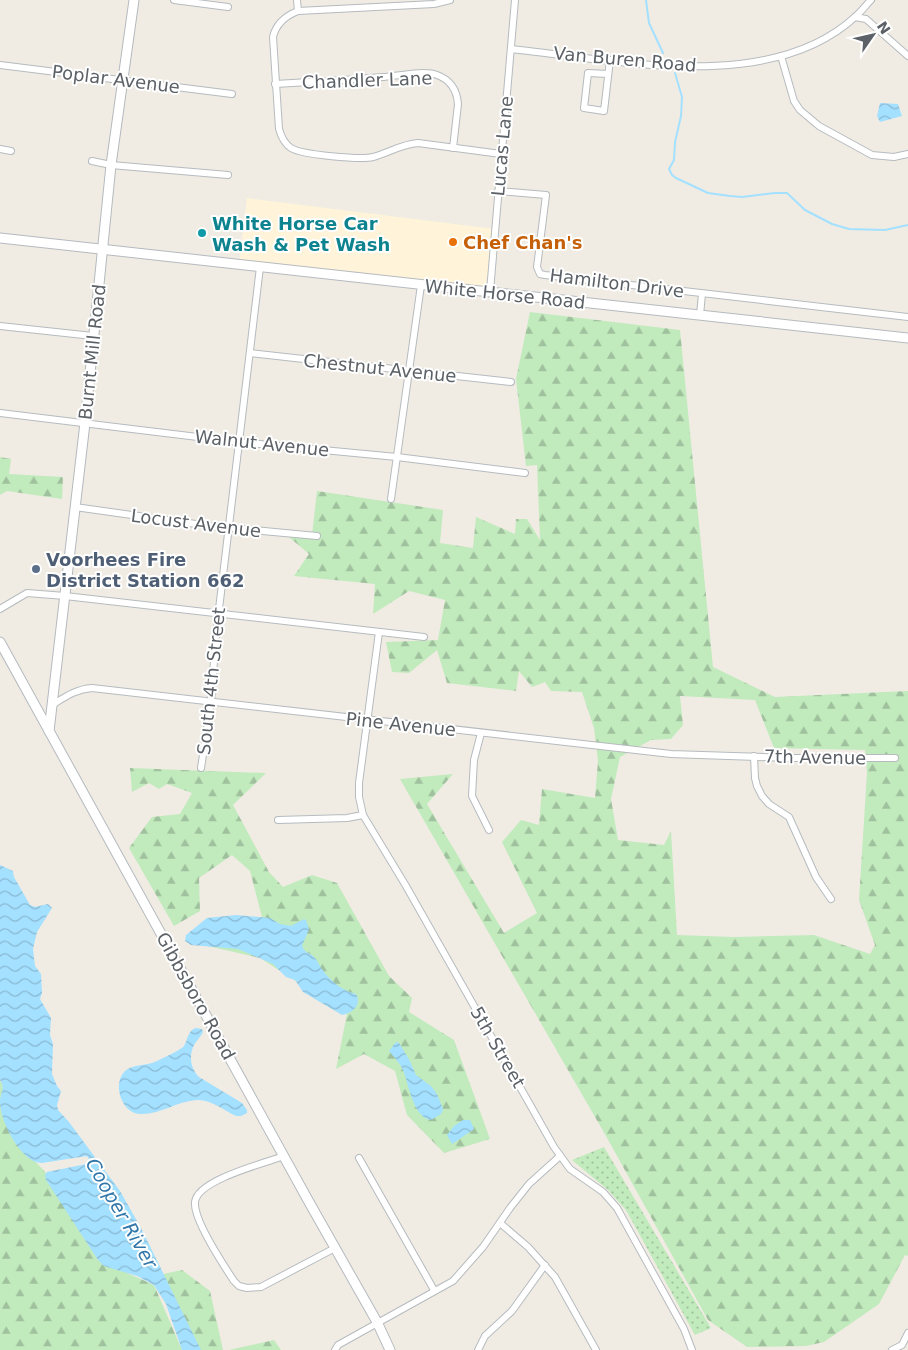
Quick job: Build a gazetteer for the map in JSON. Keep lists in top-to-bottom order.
{
  "streets": {
    "street": [
      "Van Buren Road",
      "Poplar Avenue",
      "Chandler Lane",
      "Lucas Lane",
      "Hamilton Drive",
      "White Horse Road",
      "Burnt Mill Road",
      "Chestnut Avenue",
      "Walnut Avenue",
      "Locust Avenue",
      "South 4th Street",
      "Pine Avenue",
      "7th Avenue",
      "Gibbsboro Road",
      "5th Street"
    ]
  },
  "crossings": [
    ["Van Buren Road", "Lucas Lane"],
    ["Poplar Avenue", "Burnt Mill Road"],
    ["Lucas Lane", "Hamilton Drive"],
    ["Lucas Lane", "White Horse Road"],
    ["Hamilton Drive", "White Horse Road"],
    ["White Horse Road", "Burnt Mill Road"],
    ["White Horse Road", "South 4th Street"],
    ["Burnt Mill Road", "Walnut Avenue"],
    ["Burnt Mill Road", "Locust Avenue"],
    ["Burnt Mill Road", "Pine Avenue"],
    ["Burnt Mill Road", "Gibbsboro Road"],
    ["Chestnut Avenue", "South 4th Street"],
    ["Walnut Avenue", "South 4th Street"],
    ["Locust Avenue", "South 4th Street"],
    ["South 4th Street", "Pine Avenue"],
    ["Pine Avenue", "7th Avenue"],
    ["Pine Avenue", "5th Street"]
  ],
  "water": ["Cooper River"],
  "places": ["White Horse Car Wash & Pet Wash", "Chef Chan's", "Voorhees Fire District Station 662"],
  "north": "top right"
}
